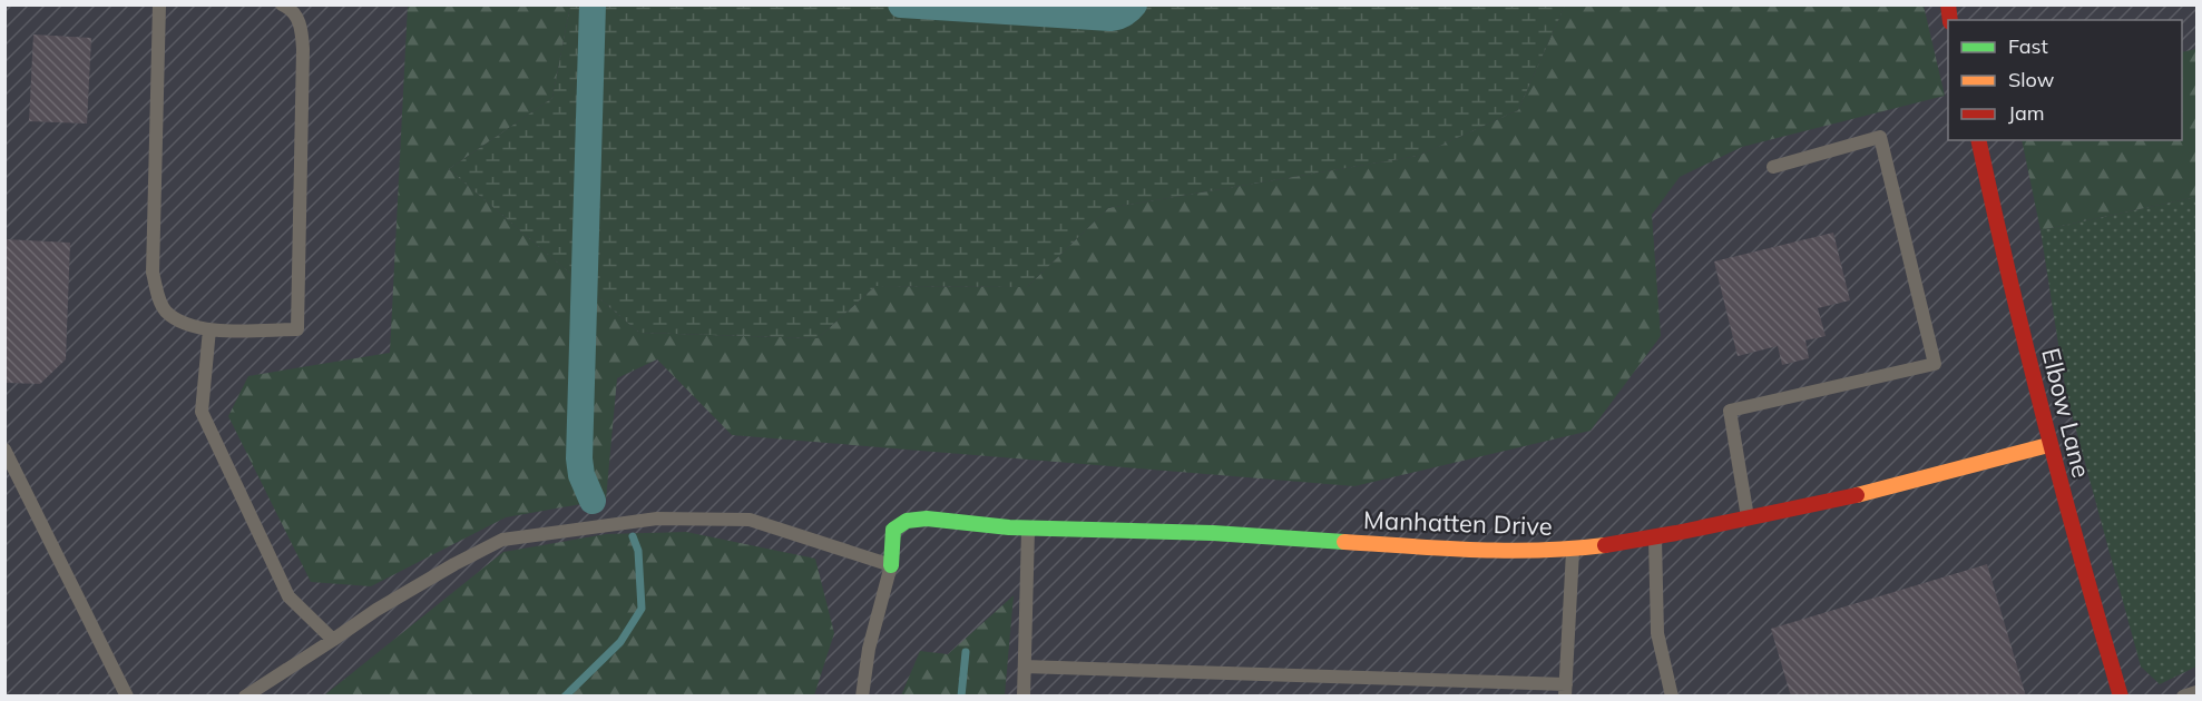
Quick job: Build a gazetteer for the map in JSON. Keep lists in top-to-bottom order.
{
  "streets": {
    "street": ["Elbow Lane", "Manhatten Drive"]
  },
  "crossings": [
    ["Elbow Lane", "Manhatten Drive"]
  ],
  "legend": ["Fast", "Slow", "Jam"]
}
